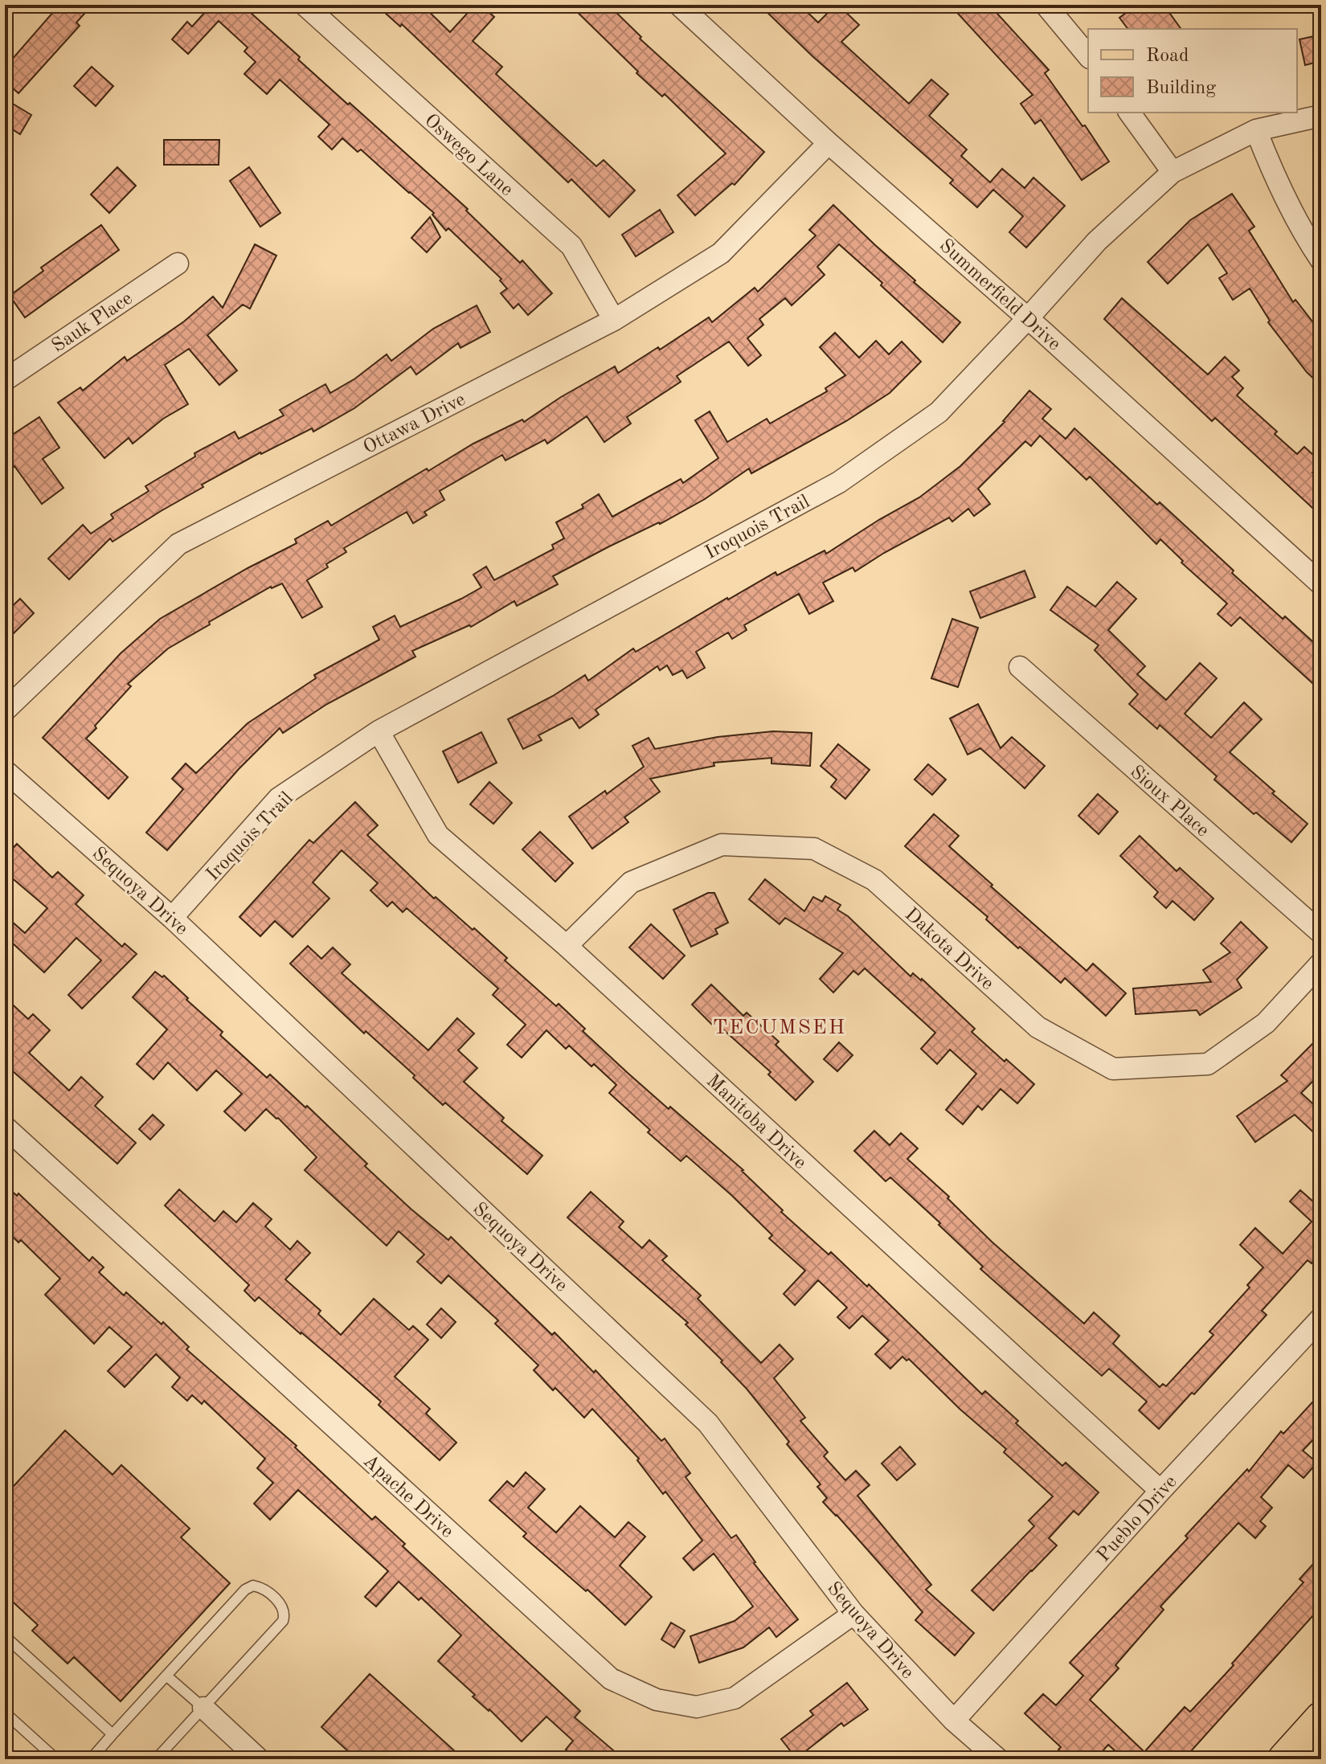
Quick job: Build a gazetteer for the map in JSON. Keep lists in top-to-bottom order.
{
  "streets": {
    "street": [
      "Oswego Lane",
      "Summerfield Drive",
      "Sauk Place",
      "Ottawa Drive",
      "Iroquois Trail",
      "Sioux Place",
      "Sequoya Drive",
      "Dakota Drive",
      "Manitoba Drive",
      "Apache Drive",
      "Pueblo Drive"
    ]
  },
  "crossings": [
    ["Oswego Lane", "Ottawa Drive"],
    ["Summerfield Drive", "Ottawa Drive"],
    ["Summerfield Drive", "Iroquois Trail"],
    ["Iroquois Trail", "Sequoya Drive"],
    ["Iroquois Trail", "Manitoba Drive"],
    ["Sequoya Drive", "Apache Drive"],
    ["Sequoya Drive", "Pueblo Drive"],
    ["Dakota Drive", "Manitoba Drive"],
    ["Manitoba Drive", "Pueblo Drive"]
  ],
  "districts": ["TECUMSEH"],
  "legend": ["Road", "Building"]
}
